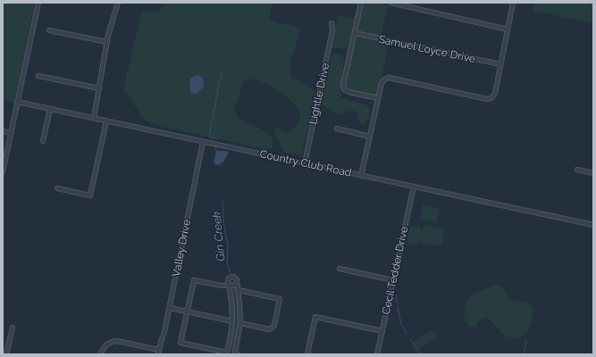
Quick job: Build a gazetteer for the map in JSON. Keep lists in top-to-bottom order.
{
  "streets": {
    "street": [
      "Samuel Loyce Drive",
      "Lightle Drive",
      "Country Club Road",
      "Valley Drive",
      "Cecil Tedder Drive"
    ]
  },
  "crossings": [
    ["Lightle Drive", "Country Club Road"],
    ["Country Club Road", "Valley Drive"],
    ["Country Club Road", "Cecil Tedder Drive"]
  ],
  "water": ["Gin Creek"]
}
